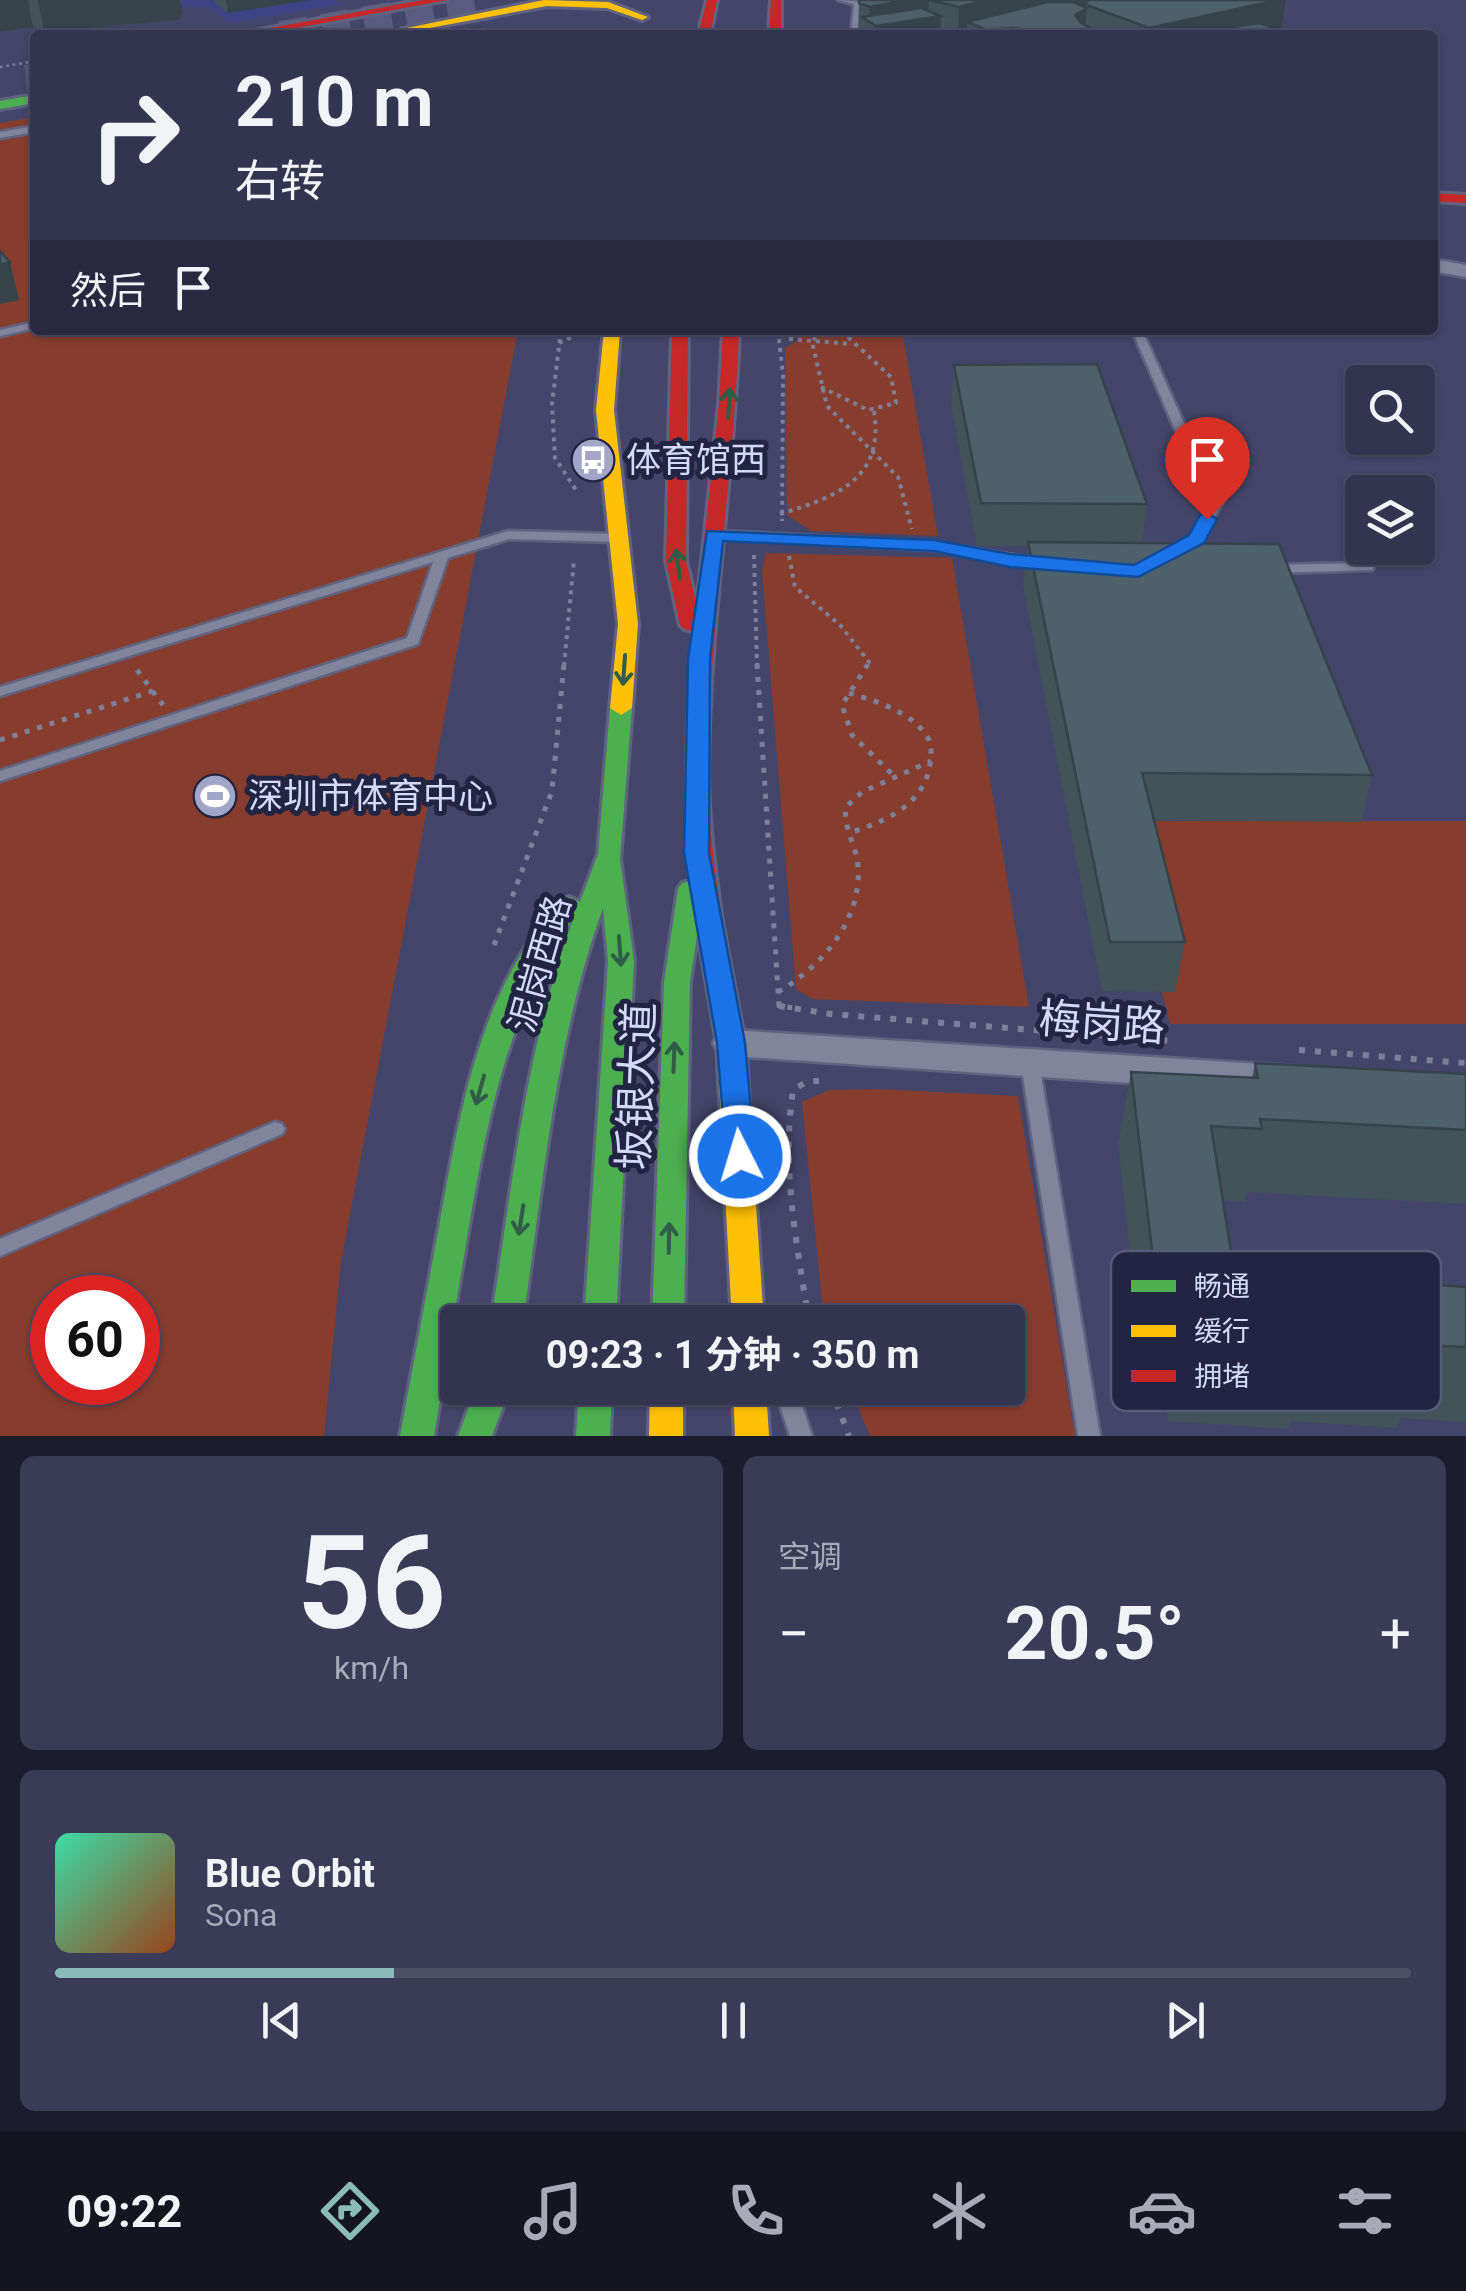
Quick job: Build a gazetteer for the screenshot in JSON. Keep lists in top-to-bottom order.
{
  "streets": {
    "main road": ["泥岗西路", "坂银大道"],
    "street": ["梅岗路"]
  },
  "crossings": [
    ["泥岗西路", "坂银大道"]
  ],
  "places": {
    "bus stop": ["体育馆西"],
    "sports": ["深圳市体育中心"]
  },
  "legend": ["畅通", "缓行", "拥堵"],
  "page": {
    "turn": ["210 m", "右转"],
    "then": "然后",
    "limit": "60",
    "trip": "09:23 · 1 分钟 · 350 m",
    "tile": [
      ["56", "km/h"],
      "空调"
    ],
    "heat": ["−", "20.5°", "+"],
    "song": ["Blue Orbit", "Sona"],
    "tabs": "09:22"
  }
}
